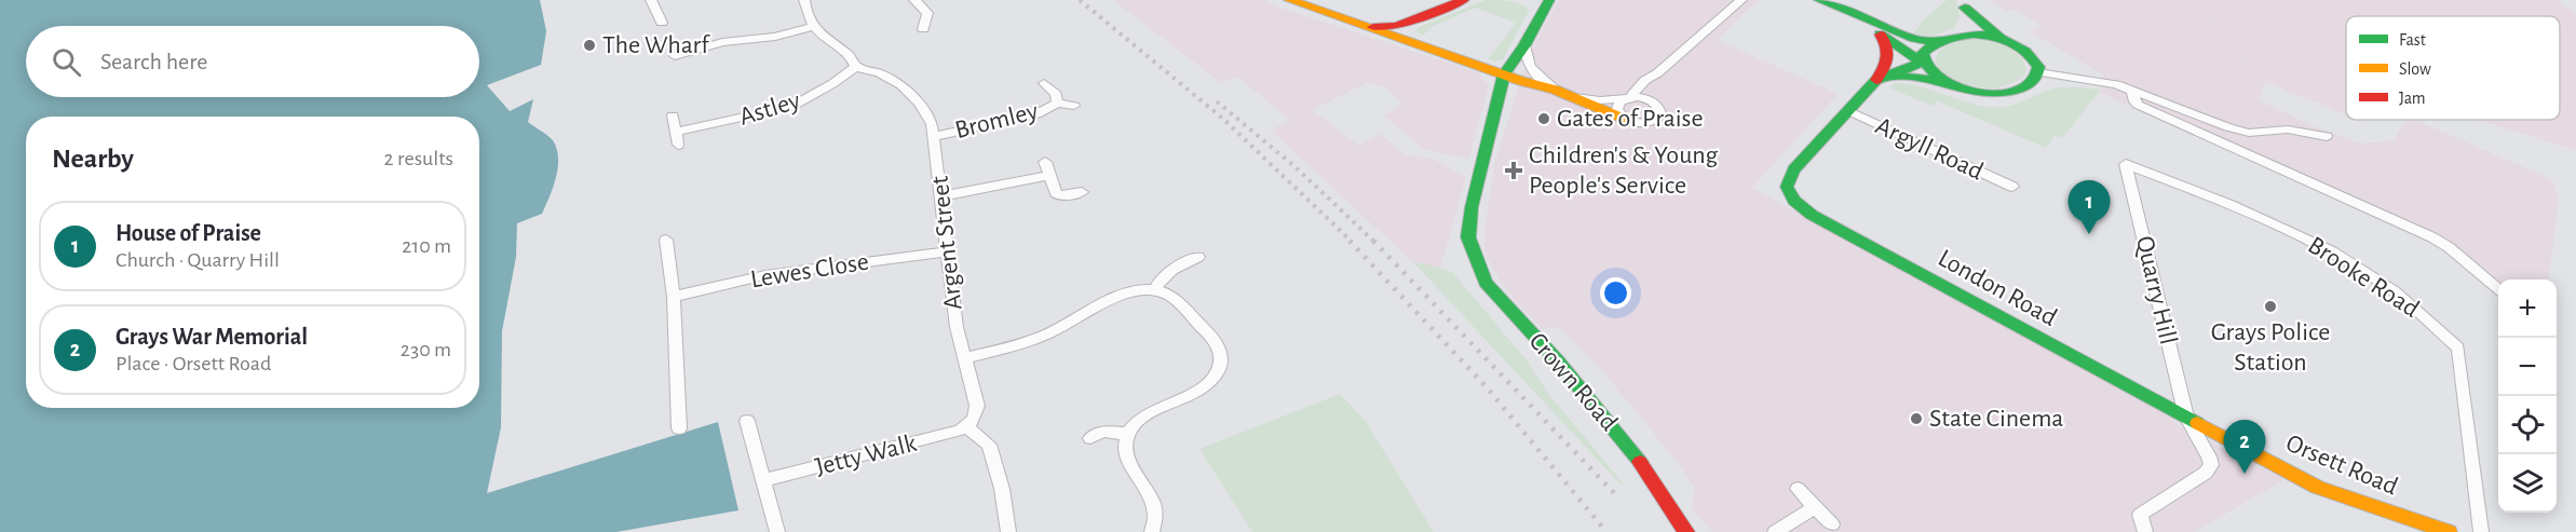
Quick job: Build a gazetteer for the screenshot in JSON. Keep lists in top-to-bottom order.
{
  "streets": {
    "street": [
      "Astley",
      "Bromley",
      "Argyll Road",
      "Argent Street",
      "Lewes Close",
      "Brooke Road",
      "London Road",
      "Quarry Hill",
      "Crown Road",
      "Jetty Walk",
      "Orsett Road"
    ]
  },
  "crossings": [
    ["Astley", "Argent Street"],
    ["Bromley", "Argent Street"],
    ["Argyll Road", "London Road"],
    ["Argent Street", "Lewes Close"],
    ["Argent Street", "Jetty Walk"],
    ["Brooke Road", "Quarry Hill"],
    ["London Road", "Quarry Hill"],
    ["London Road", "Orsett Road"],
    ["Quarry Hill", "Orsett Road"]
  ],
  "places": {
    "other": [
      "The Wharf",
      "Gates of Praise",
      "Grays Police Station",
      "State Cinema"
    ],
    "health": ["Children's & Young People's Service"]
  },
  "legend": ["Fast", "Slow", "Jam"],
  "page": {
    "search": "Search here",
    "heading": ["Nearby", "2 results"],
    "pins": ["1", "2"],
    "list": [
      {
        "mark": "1",
        "name": "House of Praise",
        "note": "Church · Quarry Hill",
        "value": "210 m"
      },
      {
        "mark": "2",
        "name": "Grays War Memorial",
        "note": "Place · Orsett Road",
        "value": "230 m"
      }
    ],
    "map_buttons": ["+", "−"]
  }
}
